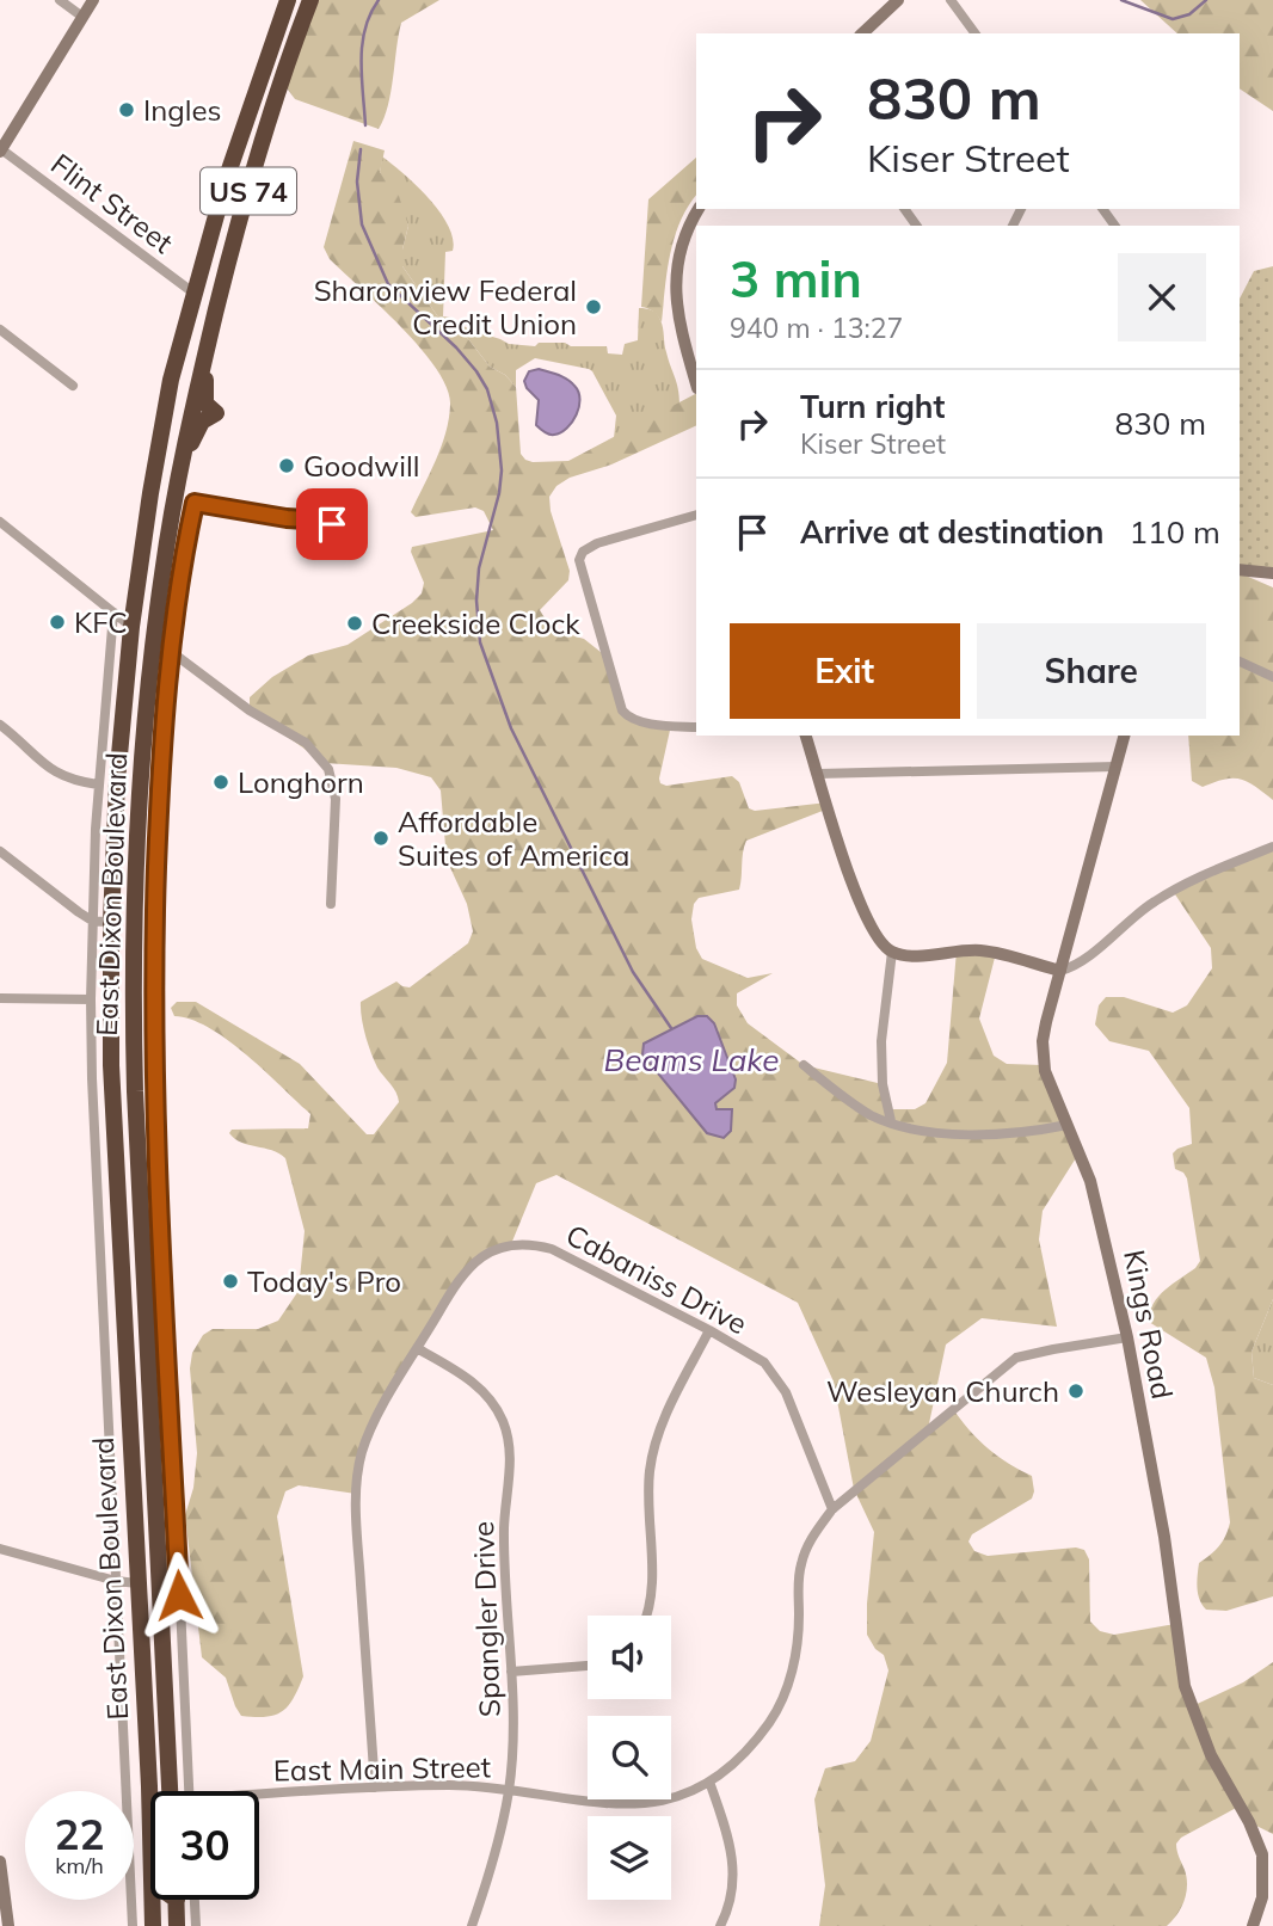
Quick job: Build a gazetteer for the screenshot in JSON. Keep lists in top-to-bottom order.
{
  "streets": {
    "highway": ["US 74", "East Dixon Boulevard"],
    "street": [
      "Flint Street",
      "Cabaniss Drive",
      "Kings Road",
      "Spangler Drive",
      "East Main Street"
    ]
  },
  "crossings": [
    ["Flint Street", "East Dixon Boulevard"],
    ["Cabaniss Drive", "Spangler Drive"],
    ["Cabaniss Drive", "East Main Street"],
    ["Kings Road", "East Main Street"],
    ["Spangler Drive", "East Main Street"]
  ],
  "water": ["Beams Lake"],
  "places": [
    "Ingles",
    "Sharonview Federal Credit Union",
    "Goodwill",
    "KFC",
    "Creekside Clock",
    "Longhorn",
    "Affordable Suites of America",
    "Today's Pro",
    "Wesleyan Church"
  ],
  "page": {
    "turn": ["830 m", "Kiser Street"],
    "heading": ["3 min", "940 m · 13:27"],
    "list": [
      {
        "name": "Turn right",
        "note": "Kiser Street",
        "value": "830 m"
      },
      {
        "name": "Arrive at destination",
        "value": "110 m"
      }
    ],
    "buttons": ["Exit", "Share"],
    "speed": "22 km/h",
    "limit": "30"
  }
}
